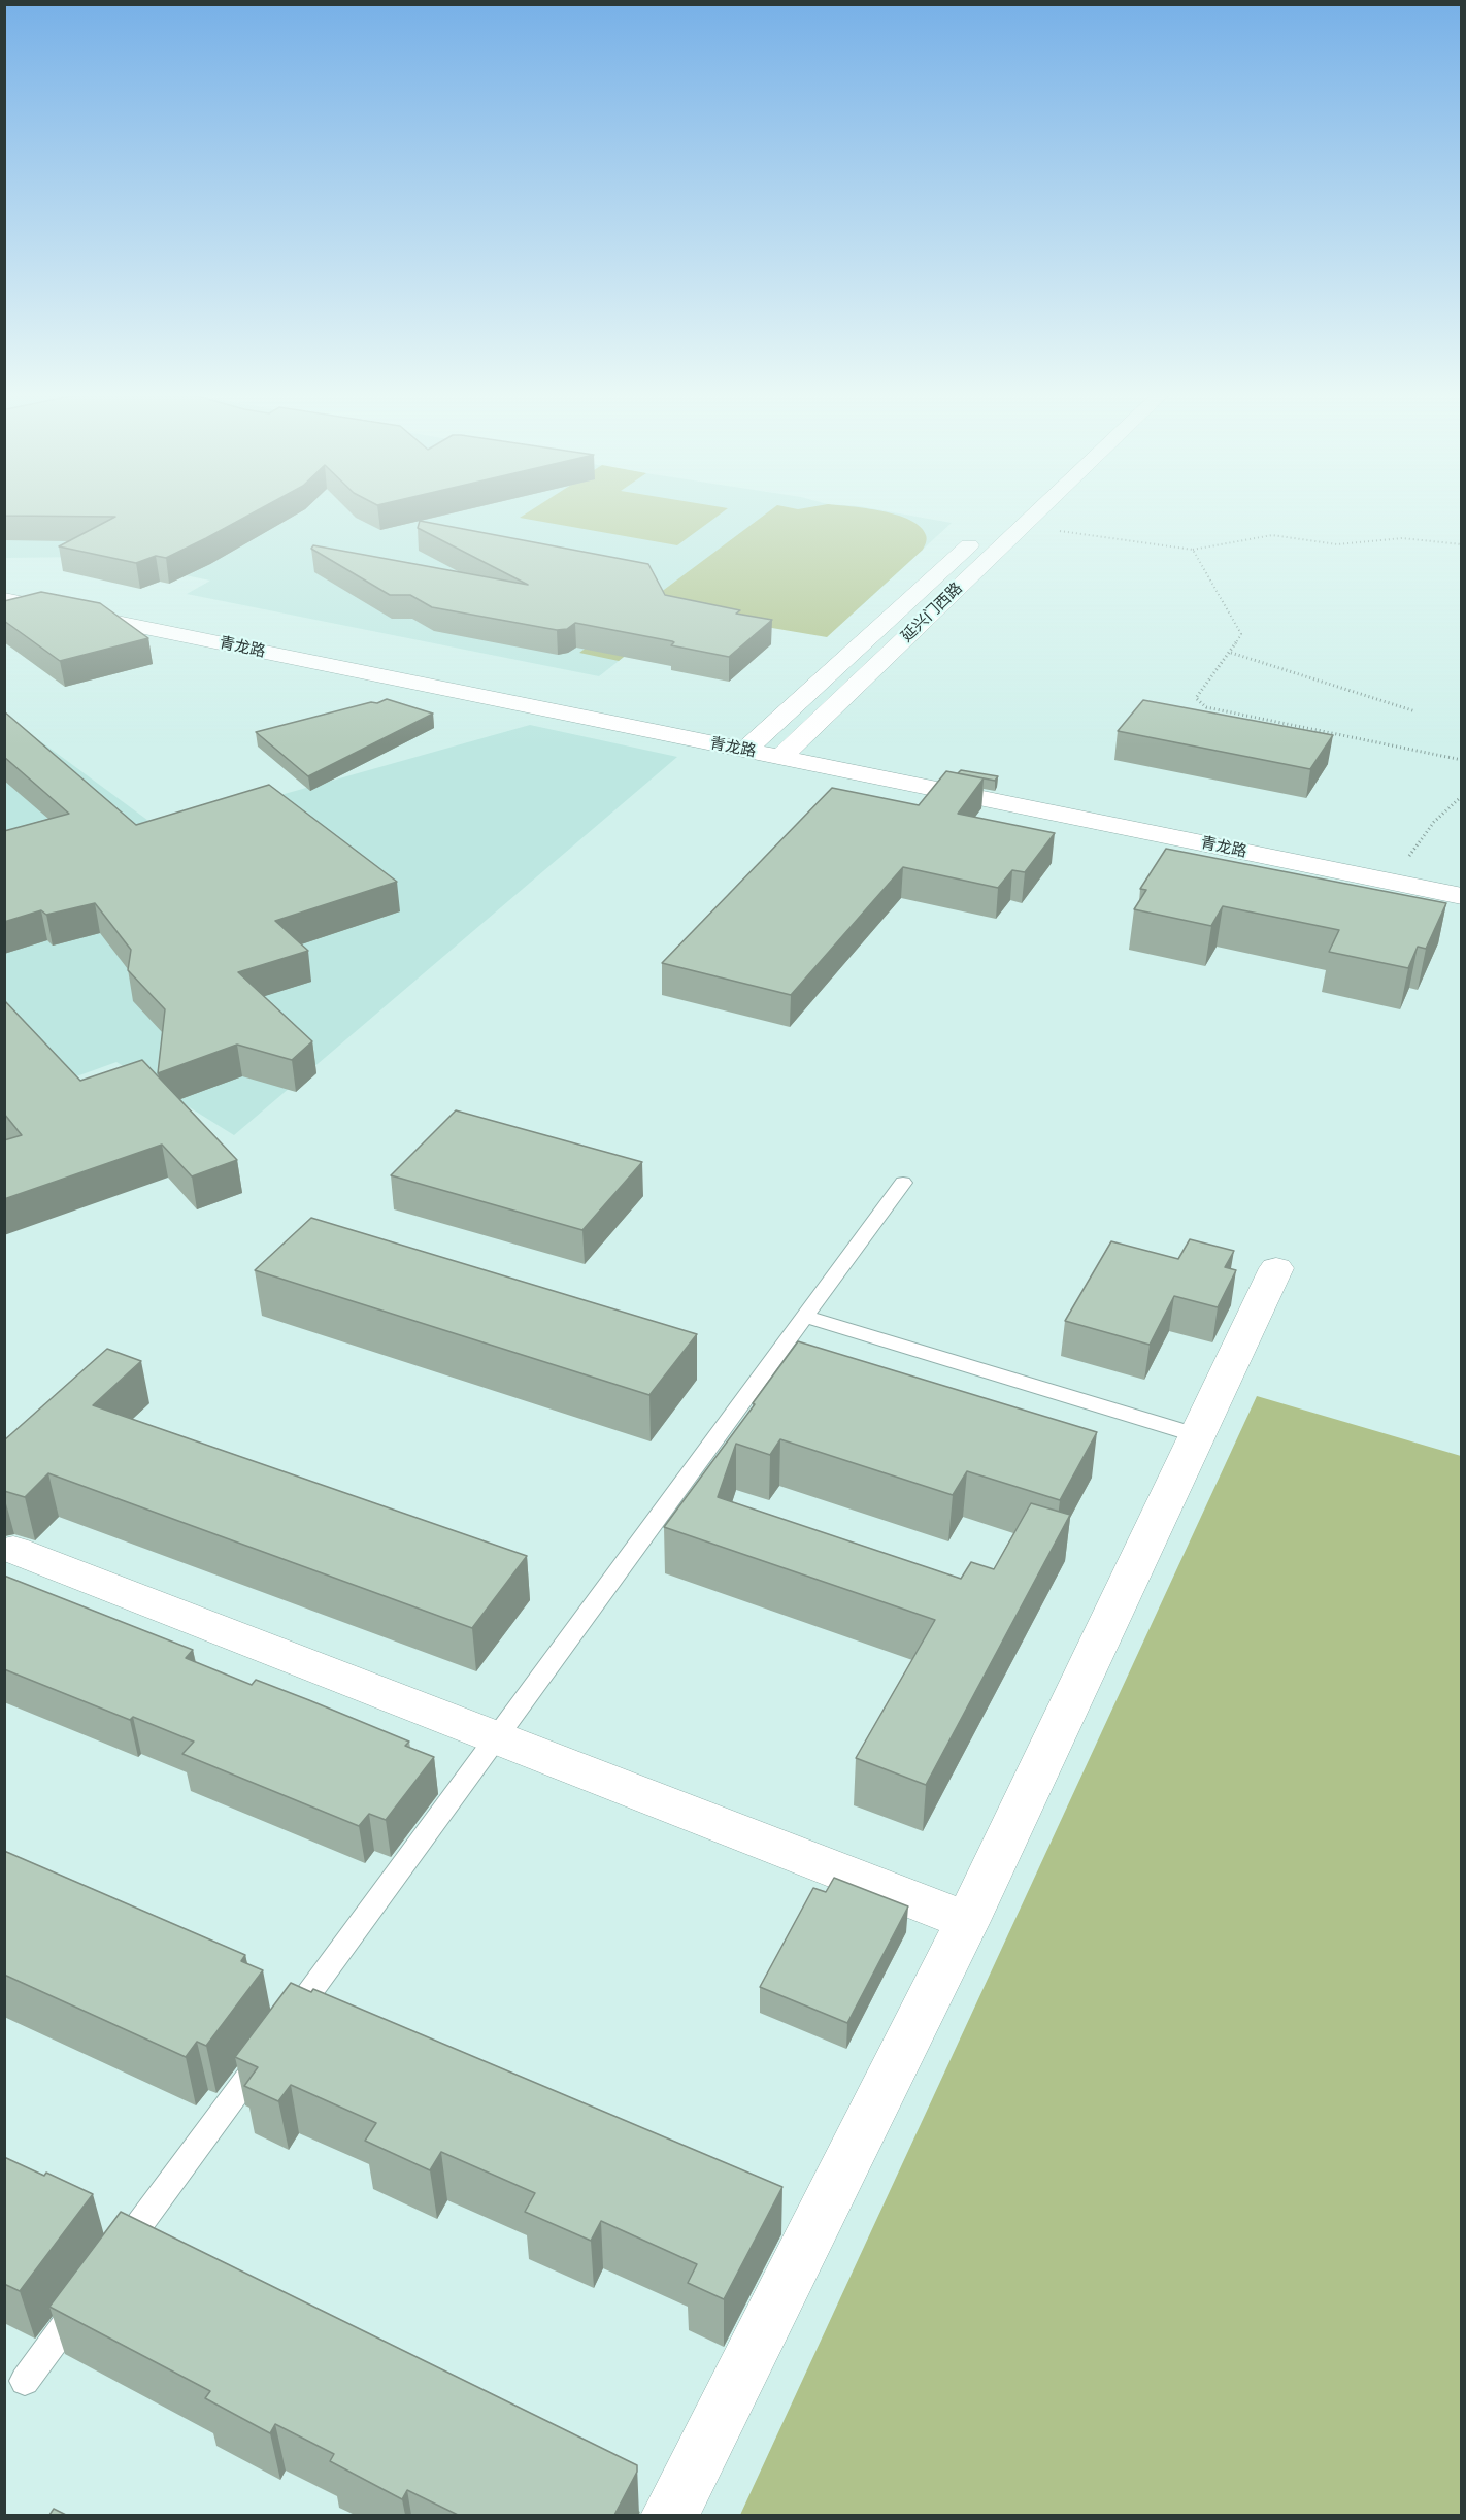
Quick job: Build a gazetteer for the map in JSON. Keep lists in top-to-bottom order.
{
  "streets": {
    "street": ["延兴门西路", "青龙路"]
  },
  "crossings": [
    ["延兴门西路", "青龙路"]
  ]
}
